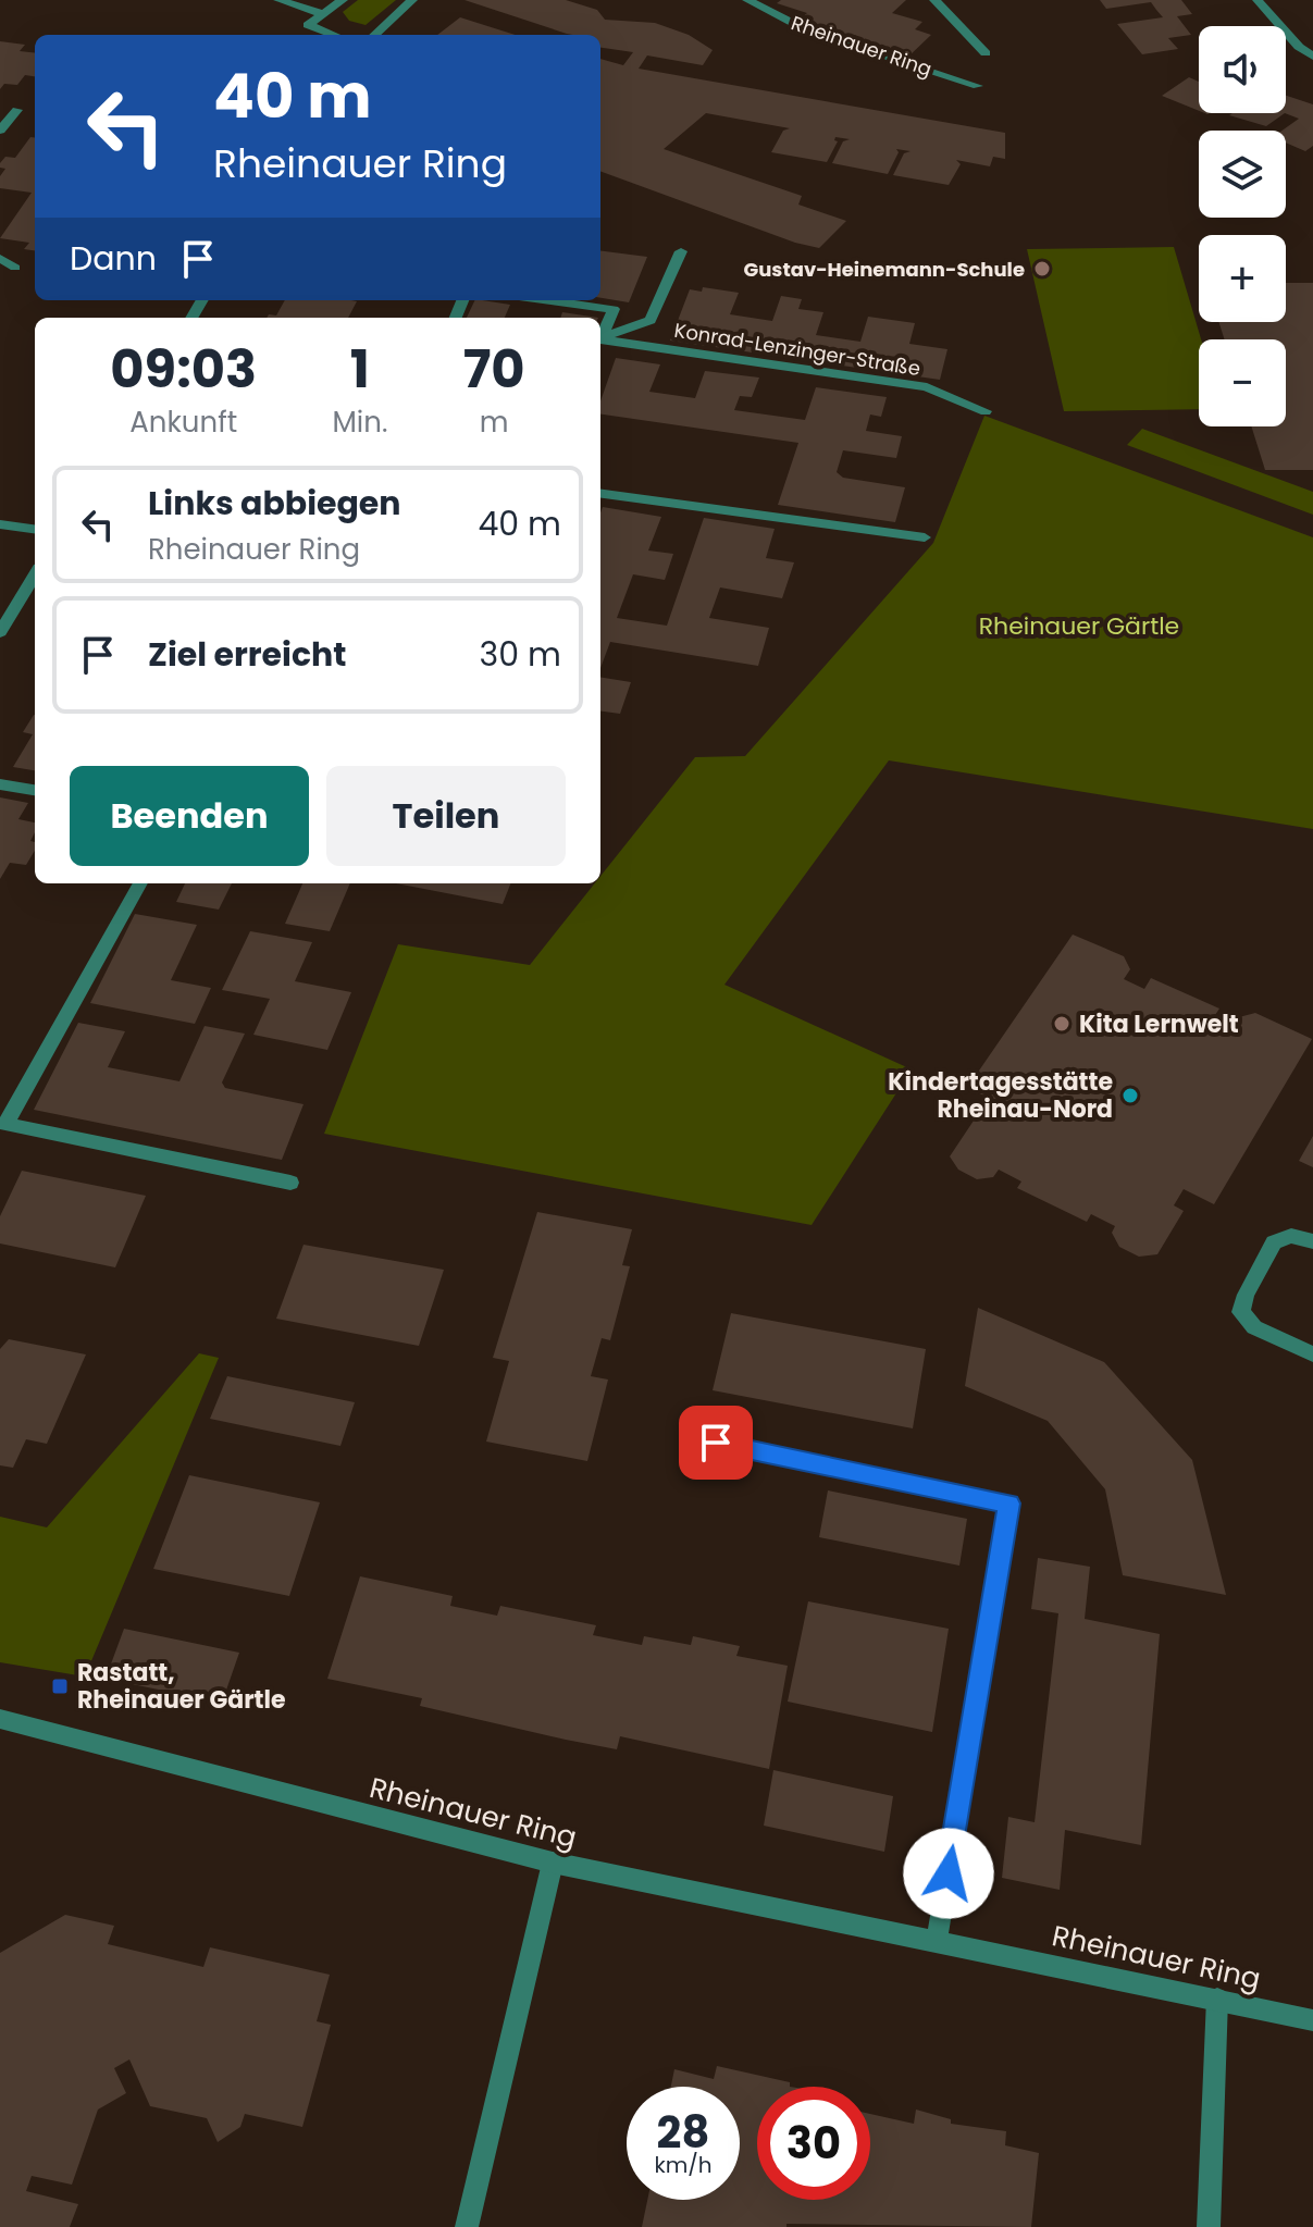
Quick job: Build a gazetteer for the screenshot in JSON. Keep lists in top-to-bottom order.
{
  "streets": {
    "street": ["Rheinauer Ring", "Konrad-Lenzinger-Straße"]
  },
  "parks": ["Rheinauer Gärtle"],
  "places": {
    "other": ["Gustav-Heinemann-Schule", "Kita Lernwelt", "Kindertagesstätte Rheinau-Nord"],
    "transit": ["Rastatt, Rheinauer Gärtle"]
  },
  "page": {
    "map_buttons": ["+", "−"],
    "turn": ["40 m", "Rheinauer Ring"],
    "then": "Dann",
    "eta": [
      "09:03",
      "Ankunft",
      "1",
      "Min.",
      "70",
      "m"
    ],
    "list": [
      {
        "name": "Links abbiegen",
        "note": "Rheinauer Ring",
        "value": "40 m"
      },
      {
        "name": "Ziel erreicht",
        "value": "30 m"
      }
    ],
    "buttons": ["Beenden", "Teilen"],
    "speed": "28 km/h",
    "limit": "30"
  }
}
